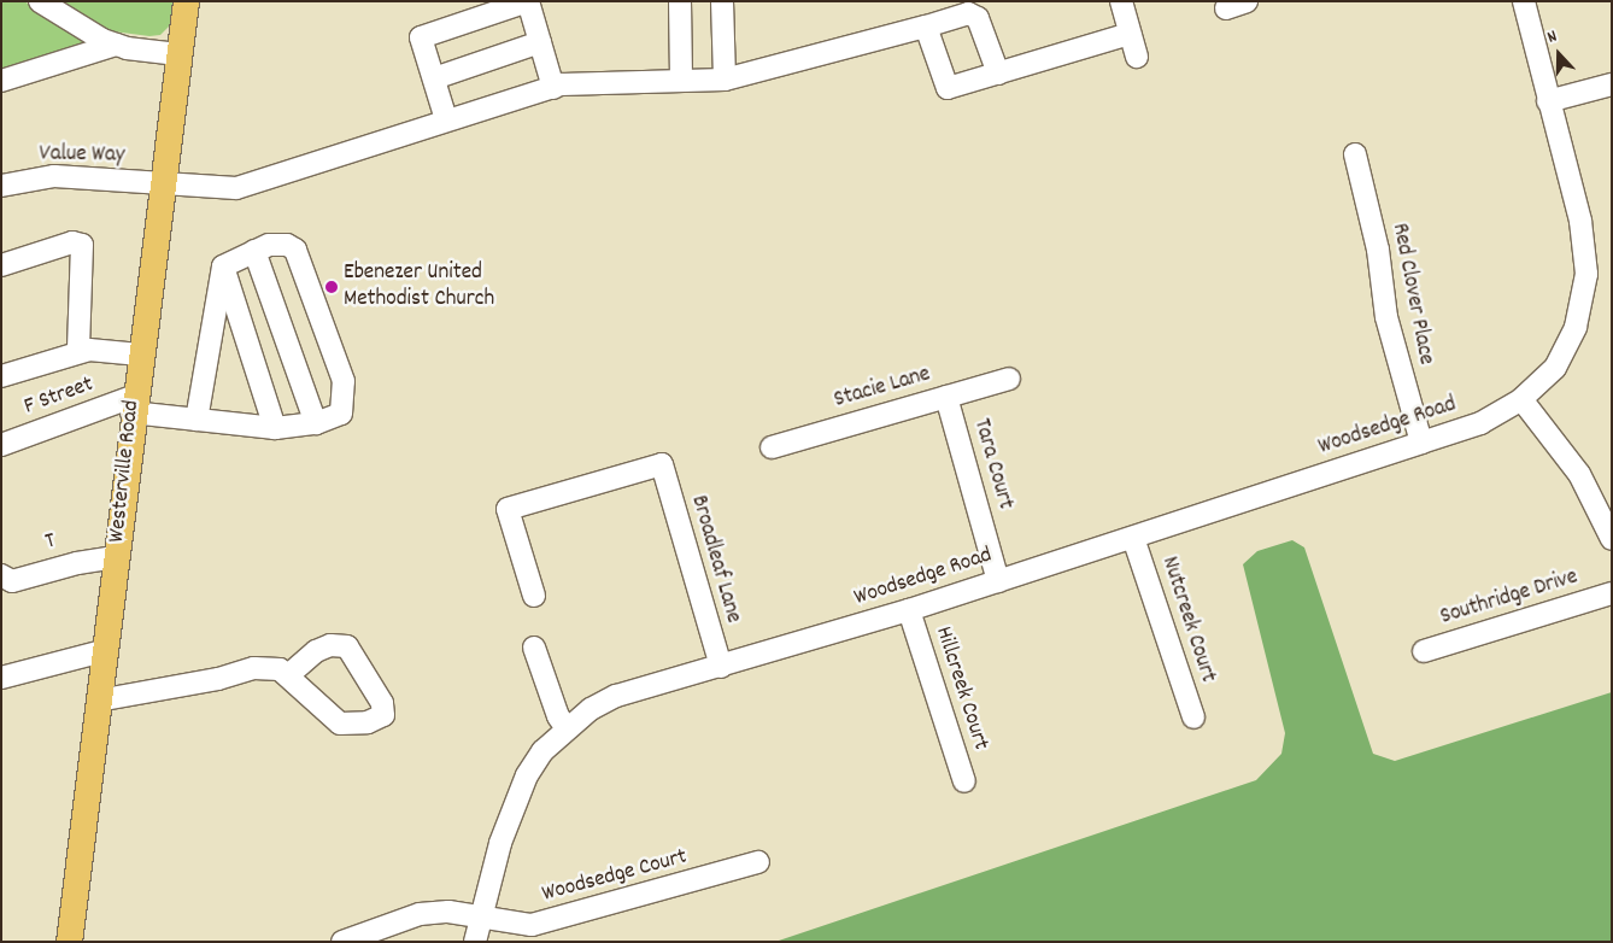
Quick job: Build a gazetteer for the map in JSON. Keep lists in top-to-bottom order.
{
  "streets": {
    "main road": ["Westerville Road"],
    "street": [
      "Value Way",
      "Red Clover Place",
      "Stacie Lane",
      "F Street",
      "Woodsedge Road",
      "Tara Court",
      "T",
      "Broadleaf Lane",
      "Southridge Drive",
      "Nutcreek Court",
      "Hillcreek Court",
      "Woodsedge Court"
    ]
  },
  "crossings": [
    ["Value Way", "Westerville Road"],
    ["Red Clover Place", "Woodsedge Road"],
    ["Stacie Lane", "Tara Court"],
    ["F Street", "Westerville Road"],
    ["Woodsedge Road", "Tara Court"],
    ["Woodsedge Road", "Broadleaf Lane"],
    ["Woodsedge Road", "Nutcreek Court"],
    ["Woodsedge Road", "Hillcreek Court"],
    ["Woodsedge Road", "Woodsedge Court"],
    ["Westerville Road", "T"]
  ],
  "places": ["Ebenezer United Methodist Church"],
  "north": "top"
}
